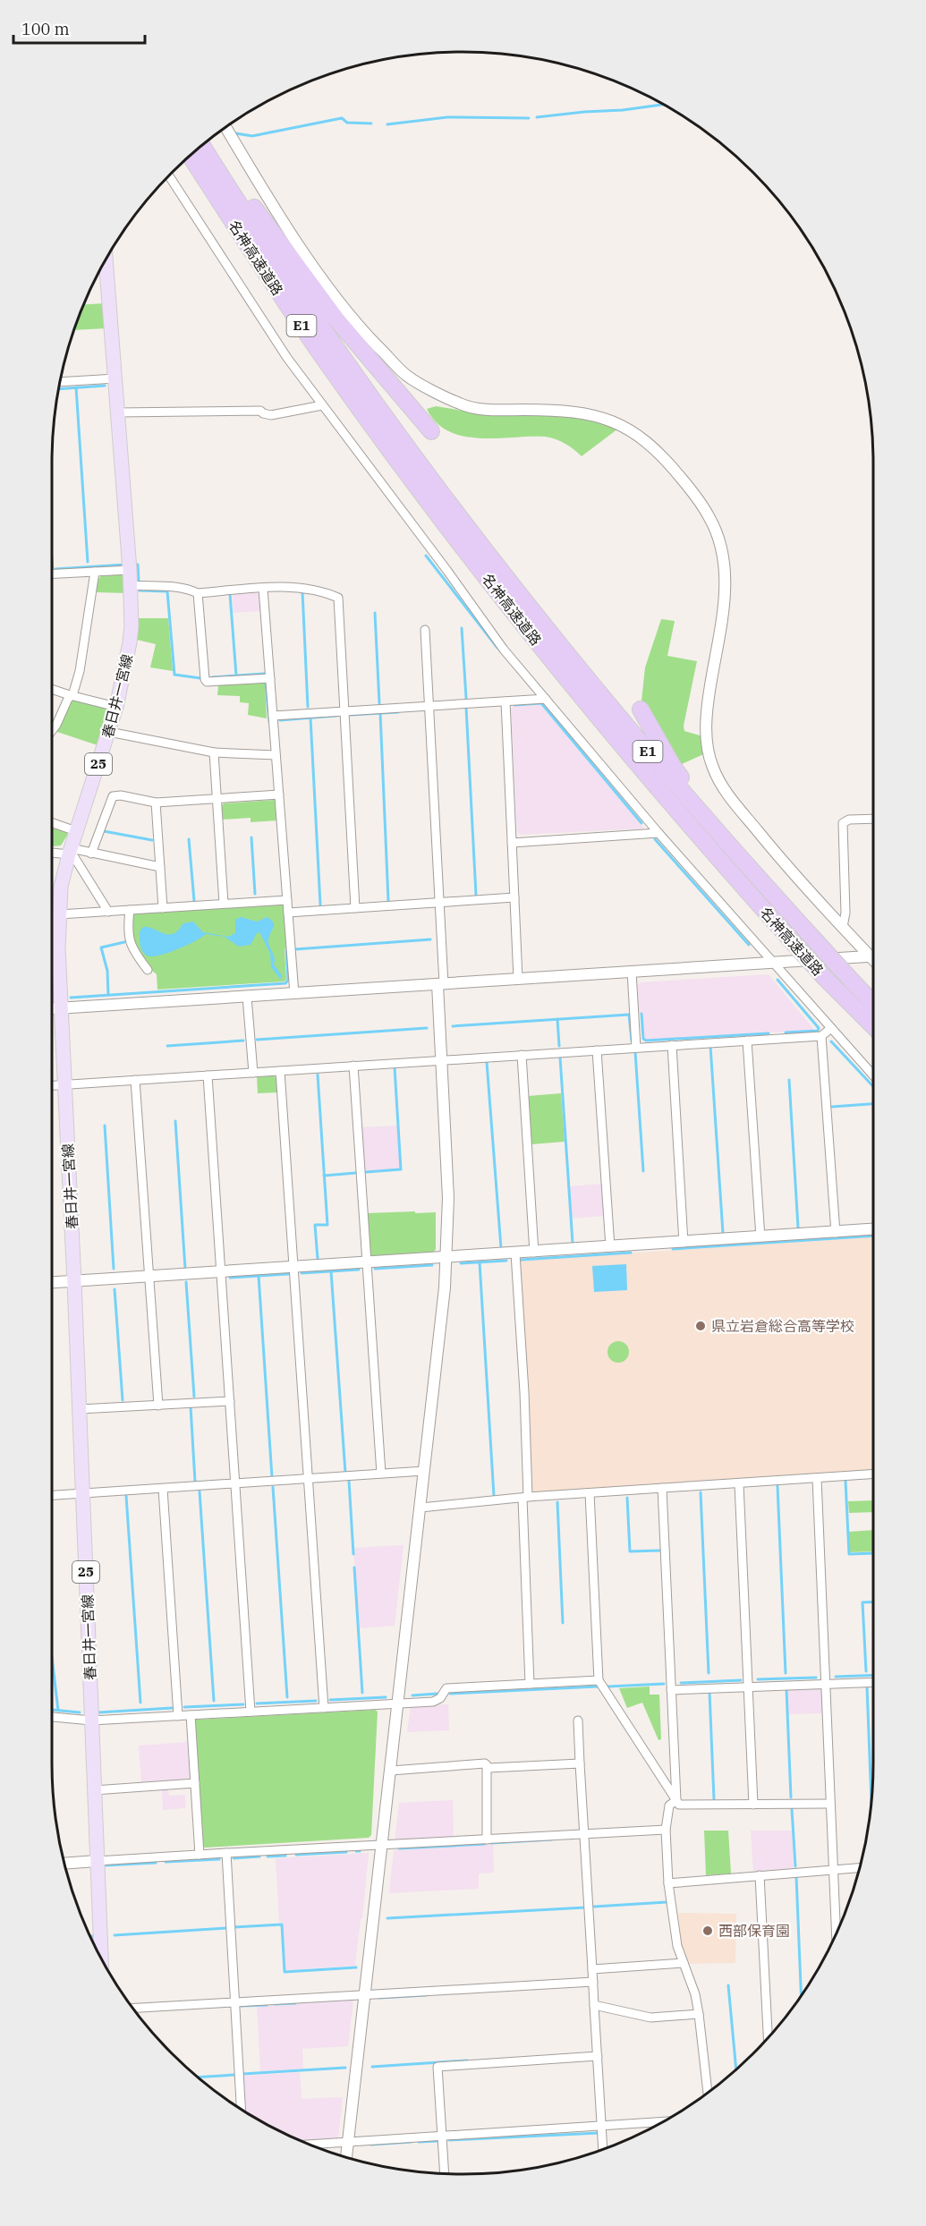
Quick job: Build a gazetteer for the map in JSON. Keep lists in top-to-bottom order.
{
  "streets": {
    "highway": ["名神高速道路", "E1"],
    "main road": ["春日井一宮線", "25"]
  },
  "places": ["県立岩倉総合高等学校", "西部保育園"],
  "scale_bar": "100 m"
}
